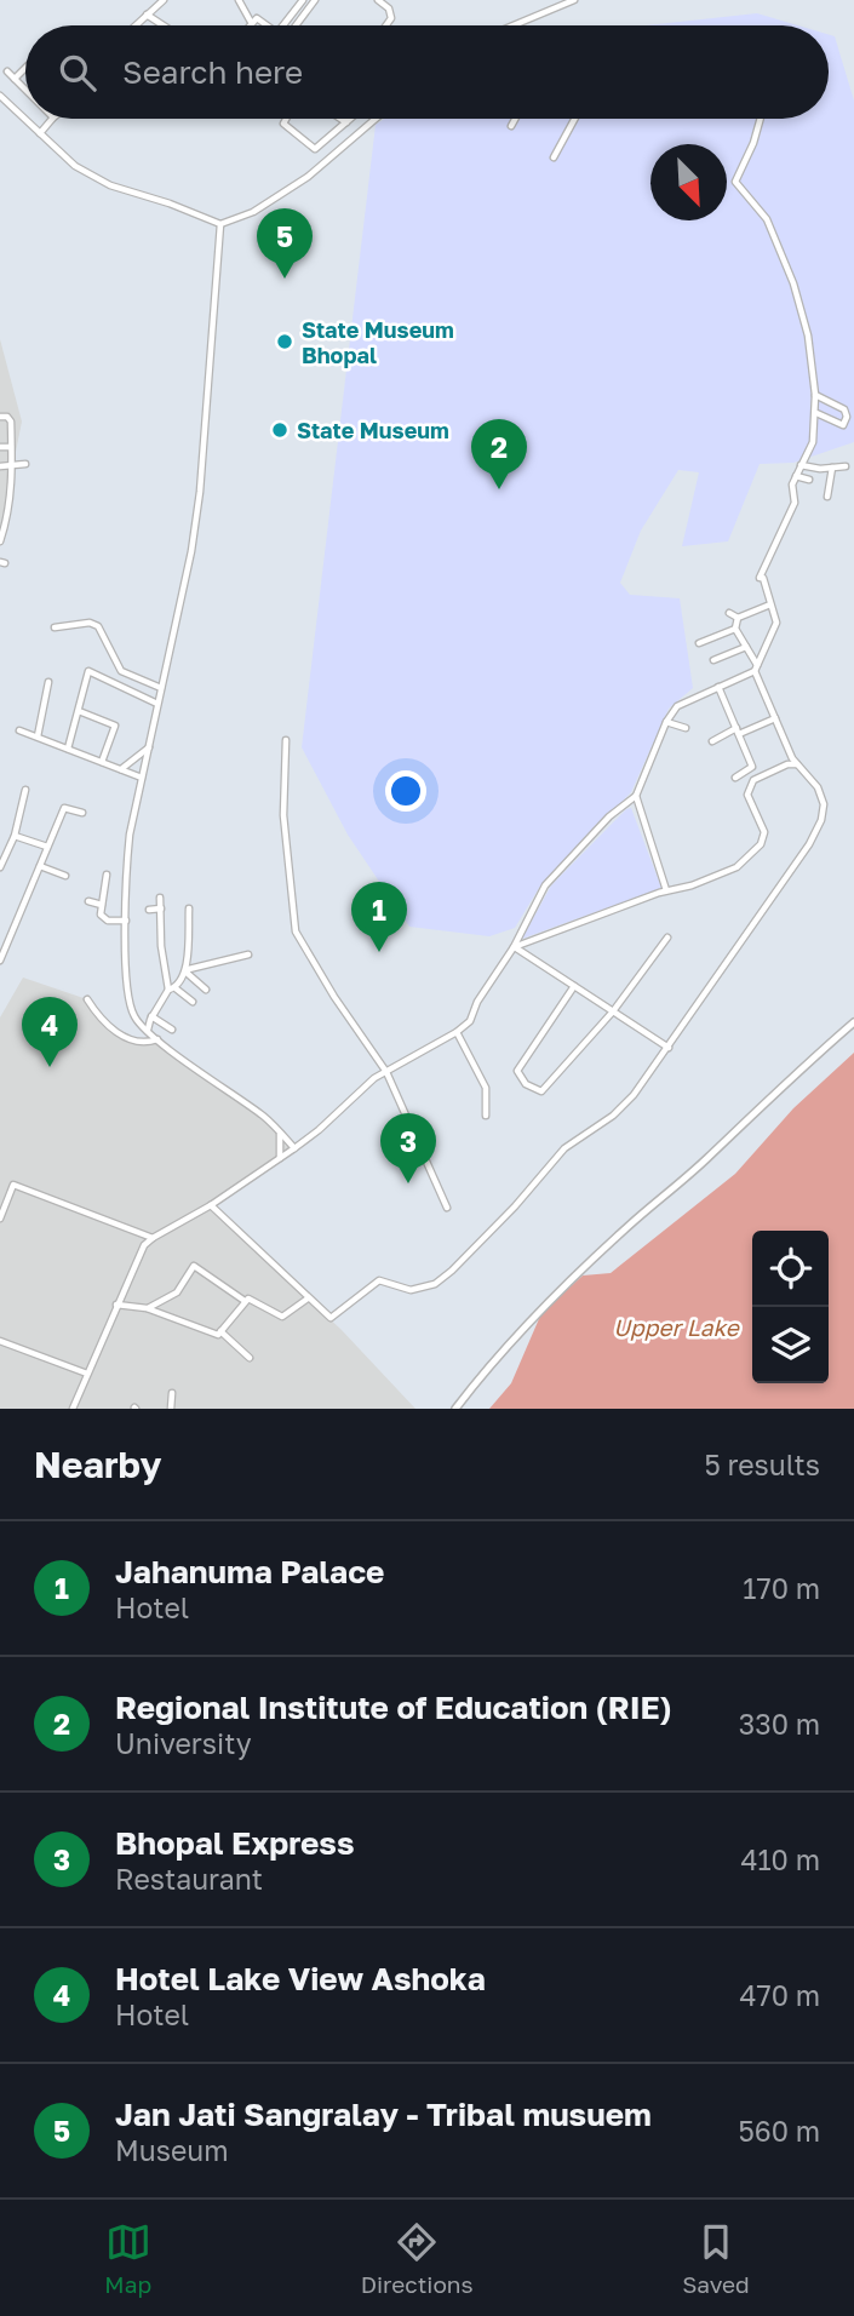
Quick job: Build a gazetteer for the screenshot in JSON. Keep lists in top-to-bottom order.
{
  "water": ["Upper Lake"],
  "places": ["State Museum Bhopal", "State Museum"],
  "north": "bottom right",
  "page": {
    "search": "Search here",
    "pins": [
      "5",
      "2",
      "1",
      "4",
      "3"
    ],
    "heading": ["Nearby", "5 results"],
    "list": [
      {
        "mark": "1",
        "name": "Jahanuma Palace",
        "note": "Hotel",
        "value": "170 m"
      },
      {
        "mark": "2",
        "name": "Regional Institute of Education (RIE)",
        "note": "University",
        "value": "330 m"
      },
      {
        "mark": "3",
        "name": "Bhopal Express",
        "note": "Restaurant",
        "value": "410 m"
      },
      {
        "mark": "4",
        "name": "Hotel Lake View Ashoka",
        "note": "Hotel",
        "value": "470 m"
      },
      {
        "mark": "5",
        "name": "Jan Jati Sangralay - Tribal musuem",
        "note": "Museum",
        "value": "560 m"
      }
    ],
    "nav": ["Map", "Directions", "Saved"]
  }
}
